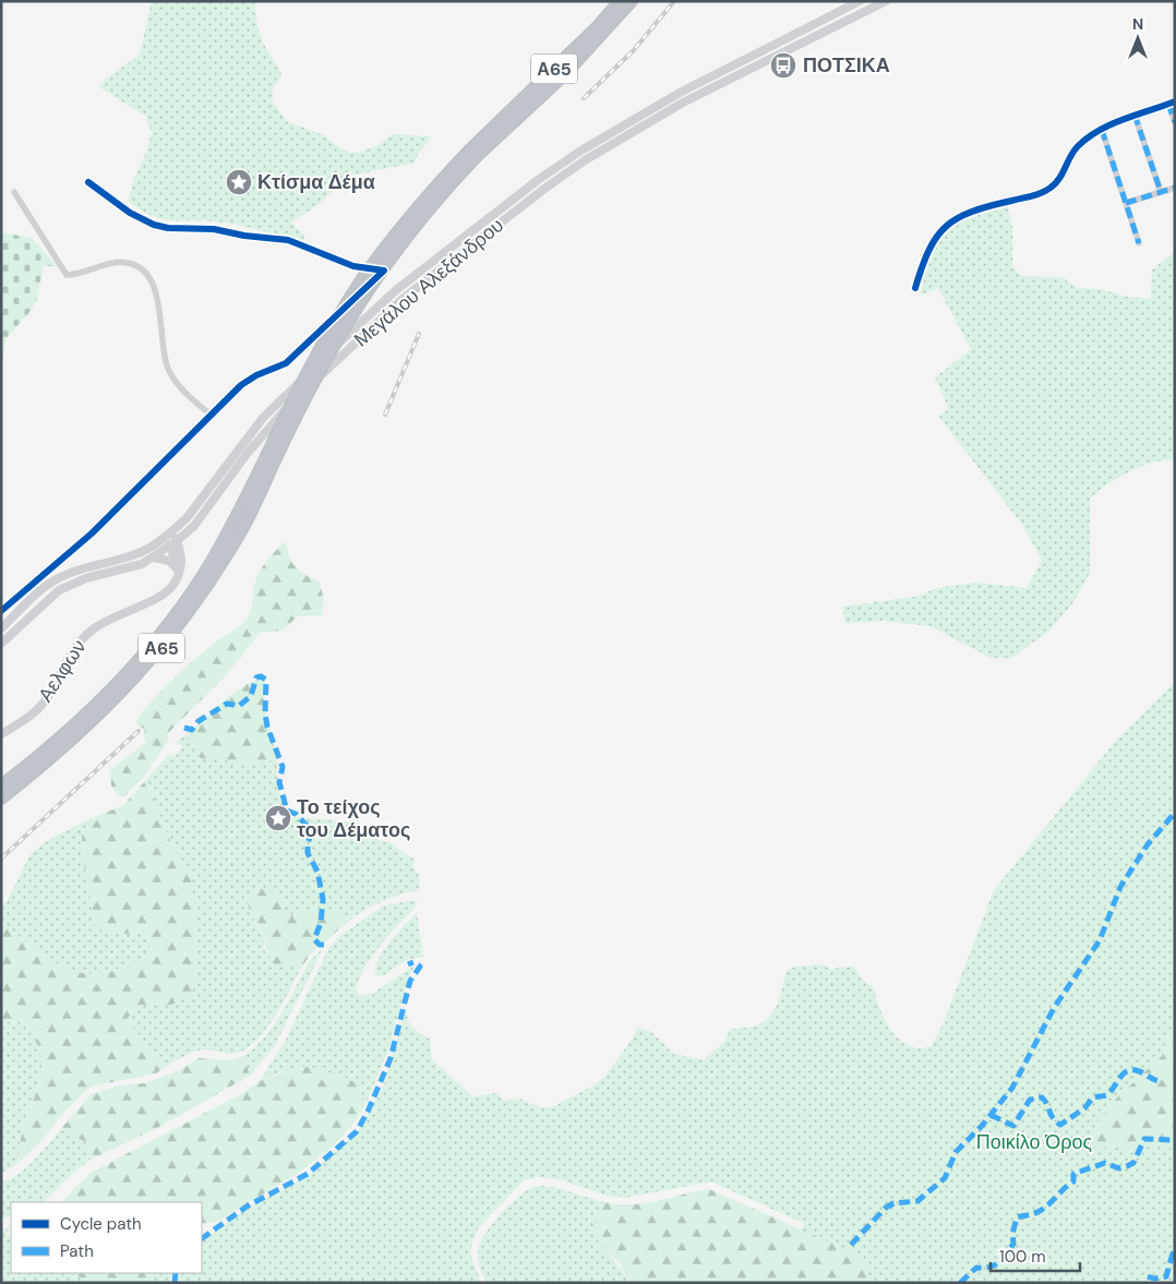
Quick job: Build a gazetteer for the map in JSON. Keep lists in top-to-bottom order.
{
  "streets": {
    "highway": ["Α65"],
    "main road": ["Μεγάλου Αλεξάνδρου", "Αελφων"]
  },
  "parks": ["Ποικίλο Όρος"],
  "places": {
    "bus stop": ["ΠΟΤΣΙΚΑ"],
    "place": ["Κτίσμα Δέμα", "Το τείχος του Δέματος"]
  },
  "legend": ["Cycle path", "Path"],
  "scale_bar": "100 m",
  "north": "top"
}
